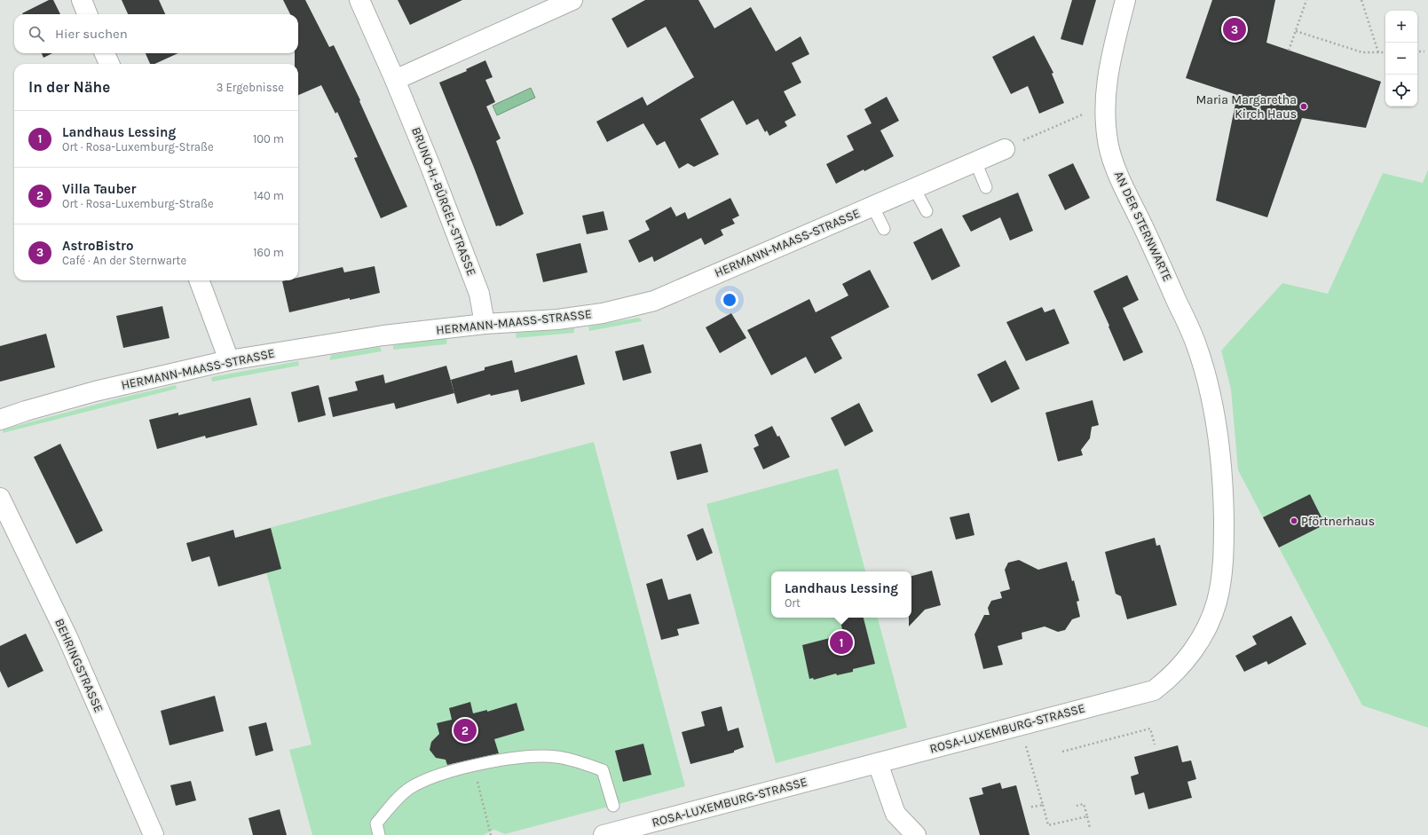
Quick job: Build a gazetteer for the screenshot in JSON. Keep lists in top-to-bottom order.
{
  "streets": {
    "street": [
      "BRUNO-H.-BÜRGEL-STRASSE",
      "AN DER STERNWARTE",
      "HERMANN-MAASS-STRASSE",
      "BEHRINGSTRASSE",
      "ROSA-LUXEMBURG-STRASSE"
    ]
  },
  "crossings": [
    ["BRUNO-H.-BÜRGEL-STRASSE", "HERMANN-MAASS-STRASSE"],
    ["AN DER STERNWARTE", "ROSA-LUXEMBURG-STRASSE"]
  ],
  "places": ["Maria Margaretha Kirch Haus", "Pförtnerhaus"],
  "page": {
    "map_buttons": ["+", "−"],
    "search": "Hier suchen",
    "pins": ["3", "1", "2"],
    "heading": ["In der Nähe", "3 Ergebnisse"],
    "list": [
      {
        "mark": "1",
        "name": "Landhaus Lessing",
        "note": "Ort · Rosa-Luxemburg-Straße",
        "value": "100 m"
      },
      {
        "mark": "2",
        "name": "Villa Tauber",
        "note": "Ort · Rosa-Luxemburg-Straße",
        "value": "140 m"
      },
      {
        "mark": "3",
        "name": "AstroBistro",
        "note": "Café · An der Sternwarte",
        "value": "160 m"
      }
    ],
    "popup": ["Landhaus Lessing", "Ort"]
  }
}
